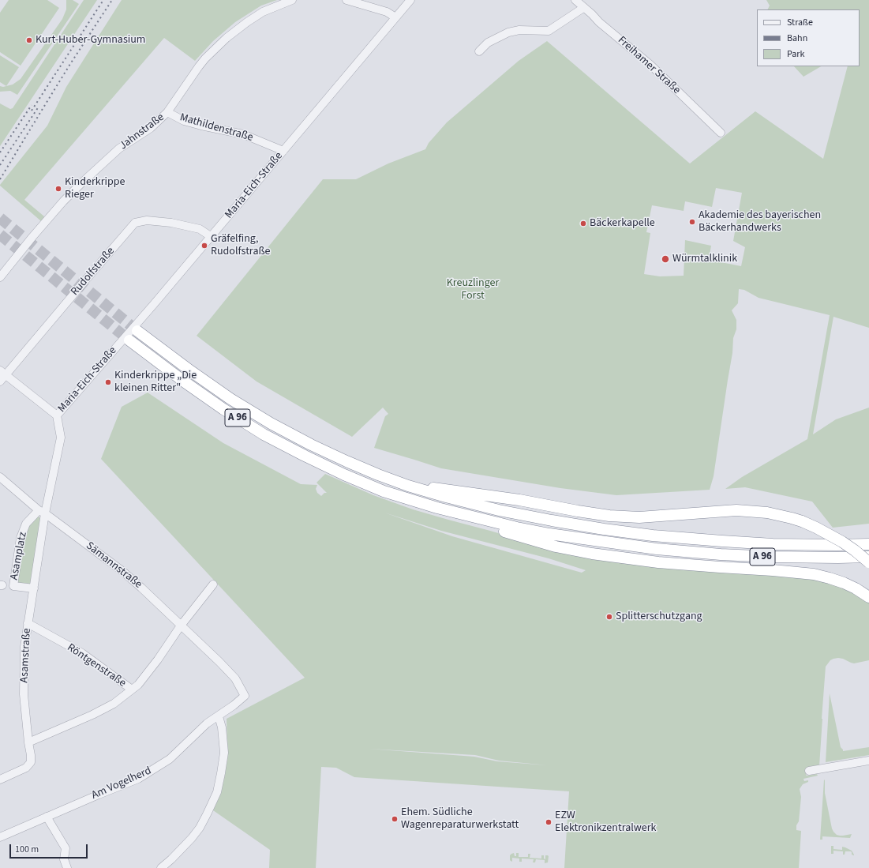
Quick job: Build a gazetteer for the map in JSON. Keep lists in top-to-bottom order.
{
  "streets": {
    "highway": ["A 96"],
    "street": [
      "Freihamer Straße",
      "Mathildenstraße",
      "Jahnstraße",
      "Maria-Eich-Straße",
      "Rudolfstraße",
      "Asamplatz",
      "Sämannstraße",
      "Asamstraße",
      "Röntgenstraße",
      "Am Vogelherd"
    ]
  },
  "crossings": [
    ["Mathildenstraße", "Jahnstraße"],
    ["Mathildenstraße", "Maria-Eich-Straße"],
    ["Maria-Eich-Straße", "Rudolfstraße"],
    ["Asamplatz", "Sämannstraße"],
    ["Asamplatz", "Asamstraße"],
    ["Sämannstraße", "Asamstraße"],
    ["Sämannstraße", "Am Vogelherd"],
    ["Asamstraße", "Röntgenstraße"]
  ],
  "parks": ["Kreuzlinger Forst"],
  "places": [
    "Kurt-Huber-Gymnasium",
    "Kinderkrippe Rieger",
    "Akademie des bayerischen Bäckerhandwerks",
    "Bäckerkapelle",
    "Gräfelfing, Rudolfstraße",
    "Würmtalklinik",
    "Kinderkrippe „Die kleinen Ritter\"",
    "Splitterschutzgang",
    "Ehem. Südliche Wagenreparaturwerkstatt",
    "EZW Elektronikzentralwerk"
  ],
  "legend": ["Straße", "Bahn", "Park"],
  "scale_bar": "100 m"
}
